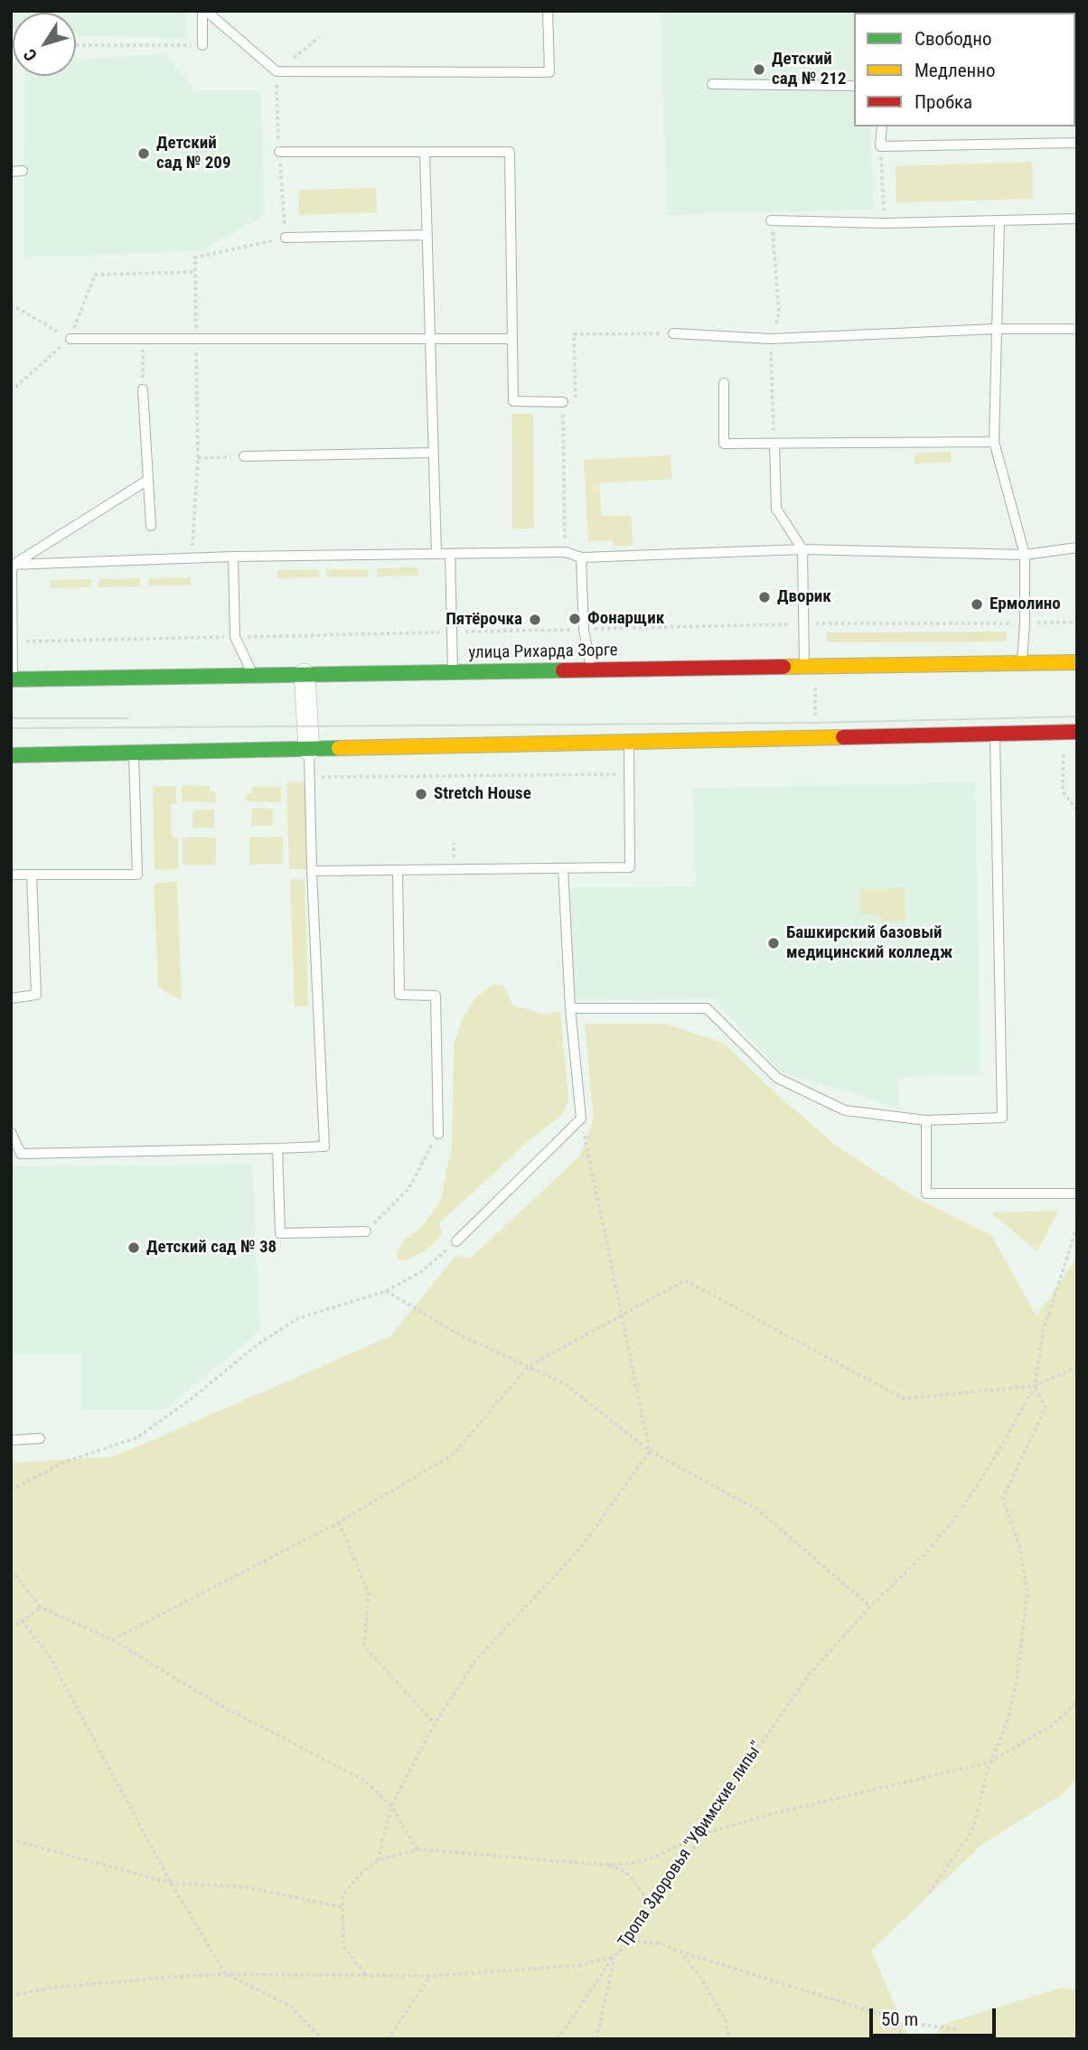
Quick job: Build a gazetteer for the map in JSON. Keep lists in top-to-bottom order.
{
  "streets": {
    "main road": ["улица Рихарда Зорге"],
    "path": ["Тропа Здоровья \"Уфимские липы\""]
  },
  "places": [
    "Детский сад № 212",
    "Детский сад № 209",
    "Дворик",
    "Ермолино",
    "Фонарщик",
    "Пятёрочка",
    "Stretch House",
    "Башкирский базовый медицинский колледж",
    "Детский сад № 38"
  ],
  "legend": ["Свободно", "Медленно", "Пробка"],
  "scale_bar": "50 m",
  "north": "bottom left"
}
